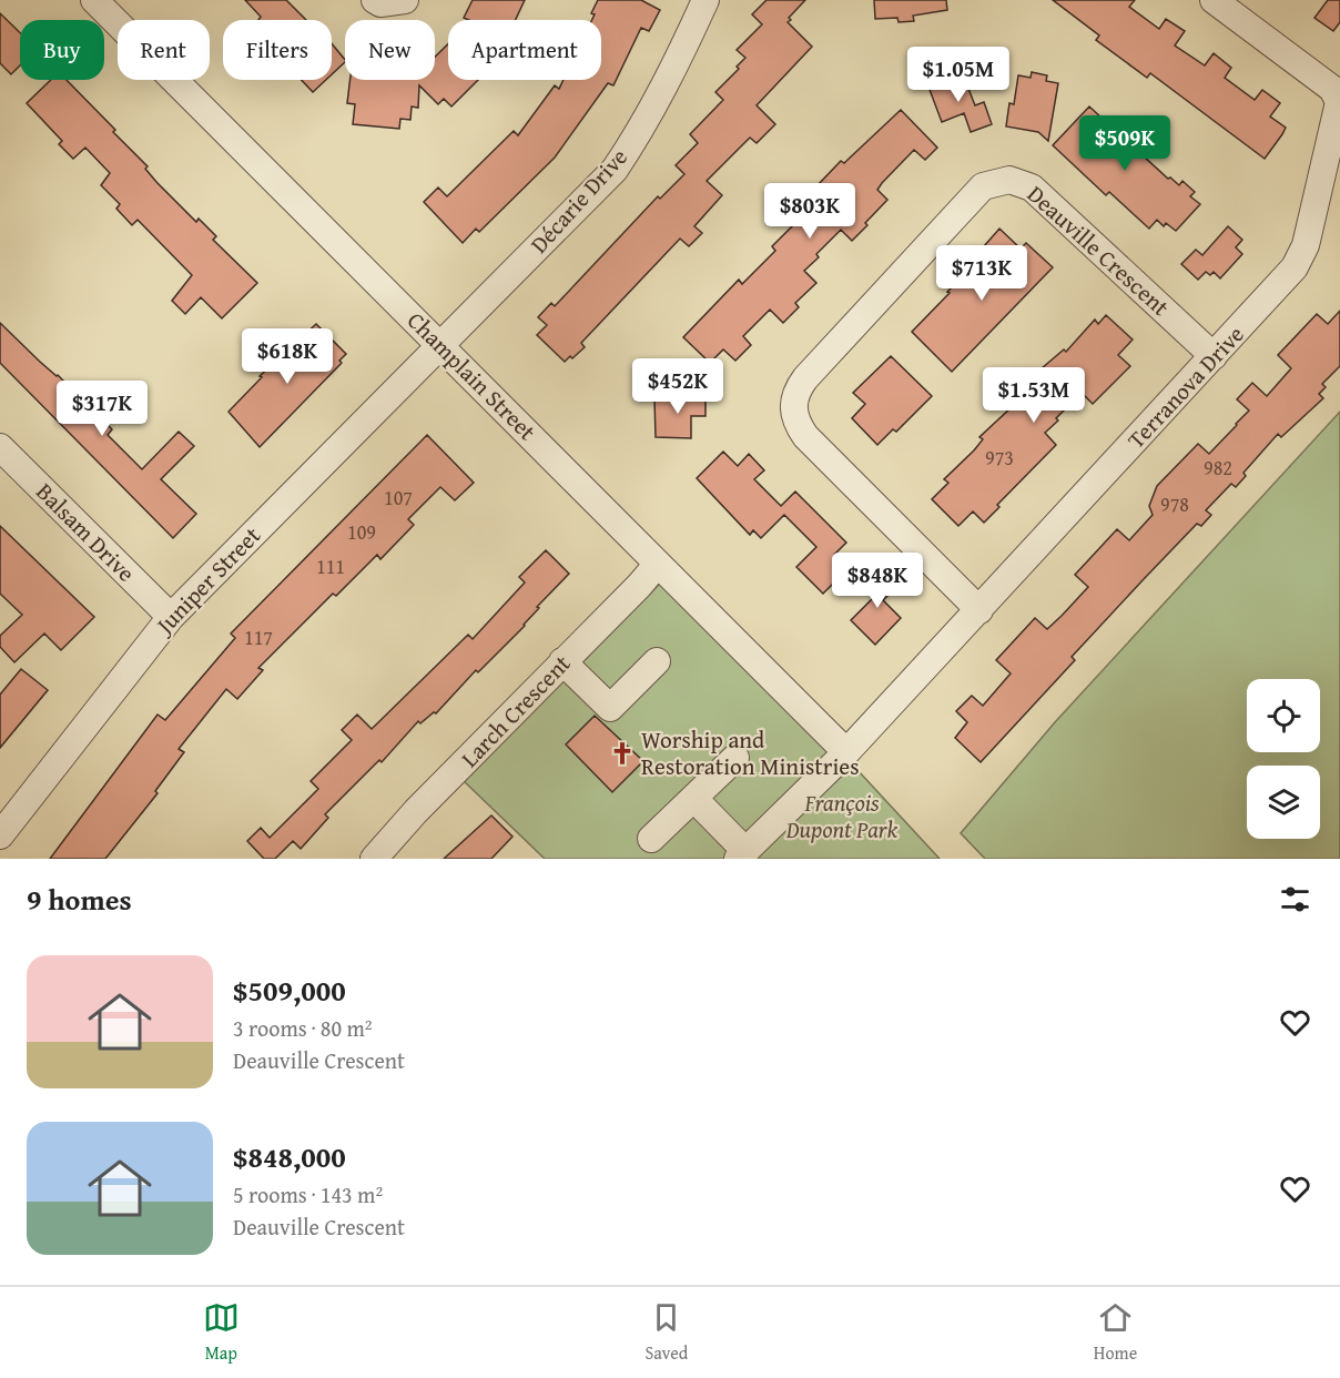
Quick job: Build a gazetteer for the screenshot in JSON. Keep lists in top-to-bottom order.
{
  "streets": {
    "street": [
      "Décarie Drive",
      "Deauville Crescent",
      "Champlain Street",
      "Terranova Drive",
      "Balsam Drive",
      "Juniper Street",
      "Larch Crescent"
    ]
  },
  "crossings": [
    ["Décarie Drive", "Champlain Street"],
    ["Décarie Drive", "Juniper Street"],
    ["Deauville Crescent", "Terranova Drive"],
    ["Champlain Street", "Terranova Drive"],
    ["Champlain Street", "Juniper Street"],
    ["Champlain Street", "Larch Crescent"],
    ["Balsam Drive", "Juniper Street"]
  ],
  "parks": ["François Dupont Park"],
  "places": {
    "church": ["Worship and Restoration Ministries"]
  },
  "house_numbers": [
    "973",
    "982",
    "107",
    "978",
    "109",
    "111",
    "117"
  ],
  "page": {
    "chip": [
      "Buy",
      "Rent",
      "Filters",
      "New",
      "Apartment"
    ],
    "price": [
      "$1.05M",
      "$509K",
      "$803K",
      "$713K",
      "$618K",
      "$452K",
      "$1.53M",
      "$317K",
      "$848K"
    ],
    "heading": "9 homes",
    "list": [
      {
        "name": "$509,000",
        "note": "3 rooms · 80 m² · Deauville Crescent"
      },
      {
        "name": "$848,000",
        "note": "5 rooms · 143 m² · Deauville Crescent"
      }
    ],
    "tabs": ["Map", "Saved", "Home"]
  }
}
